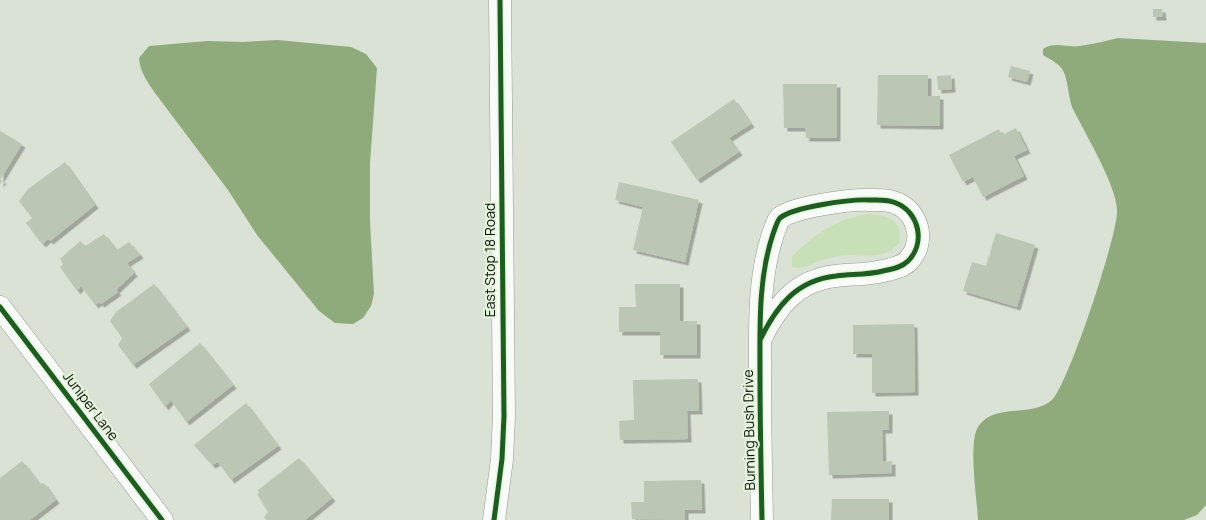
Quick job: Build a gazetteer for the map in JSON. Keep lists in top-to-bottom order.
{
  "streets": {
    "street": ["East Stop 18 Road", "Juniper Lane", "Burning Bush Drive"]
  }
}
